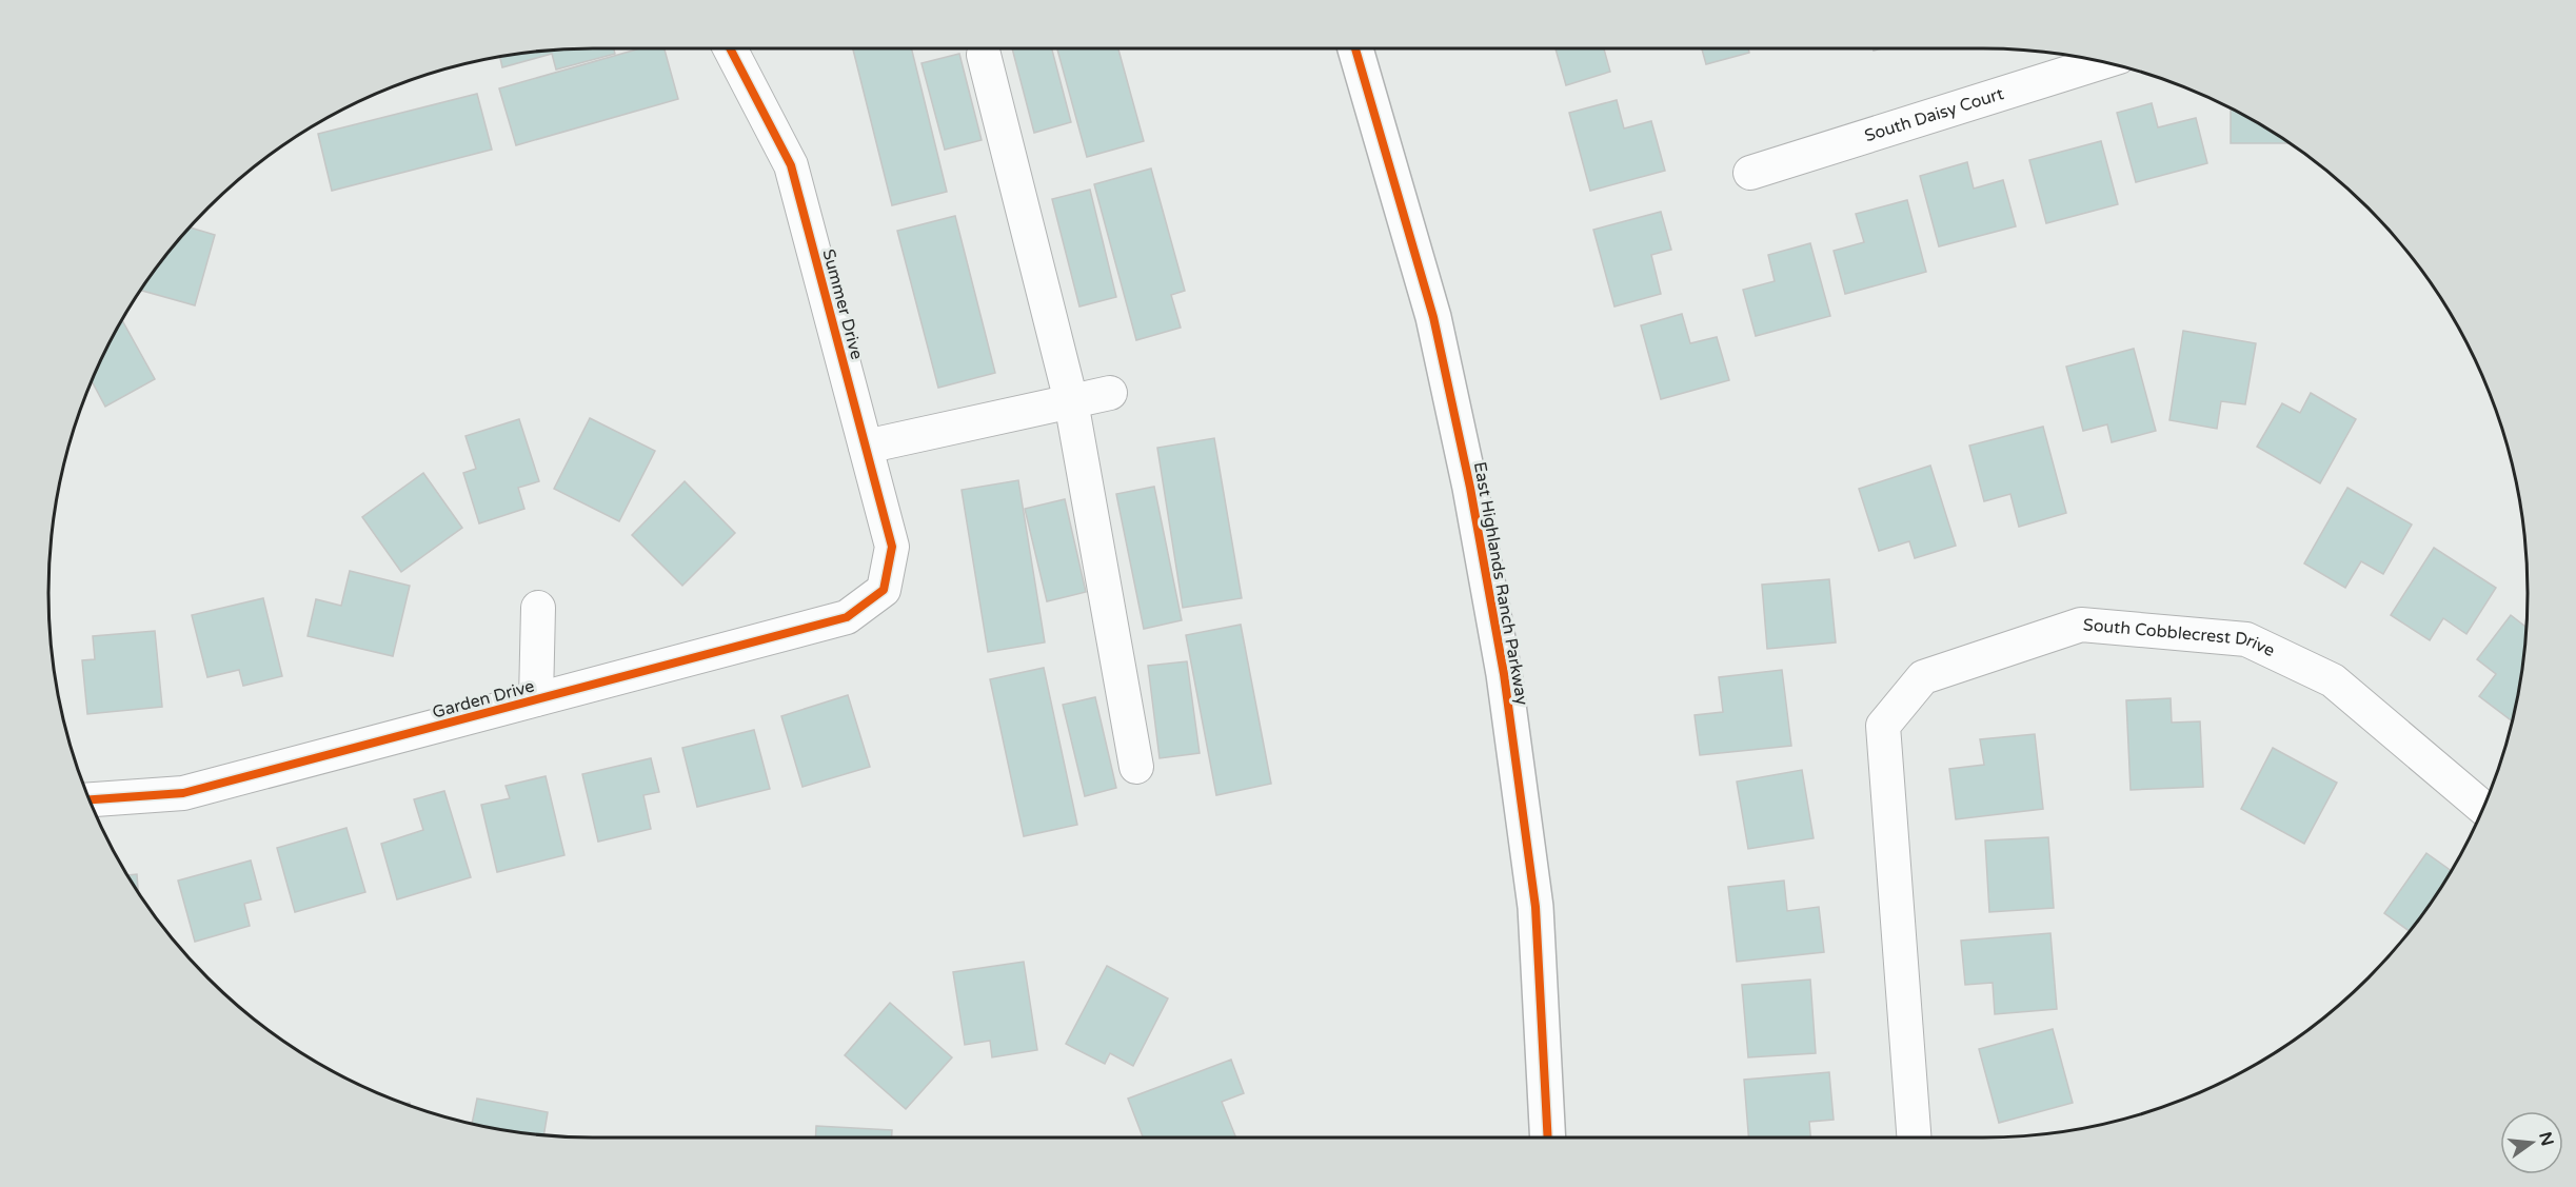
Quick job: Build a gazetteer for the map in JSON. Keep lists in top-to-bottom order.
{
  "streets": {
    "main road": ["East Highlands Ranch Parkway"],
    "street": [
      "South Daisy Court",
      "Summer Drive",
      "South Cobblecrest Drive",
      "Garden Drive"
    ]
  },
  "crossings": [
    ["Summer Drive", "Garden Drive"]
  ],
  "north": "right"
}
